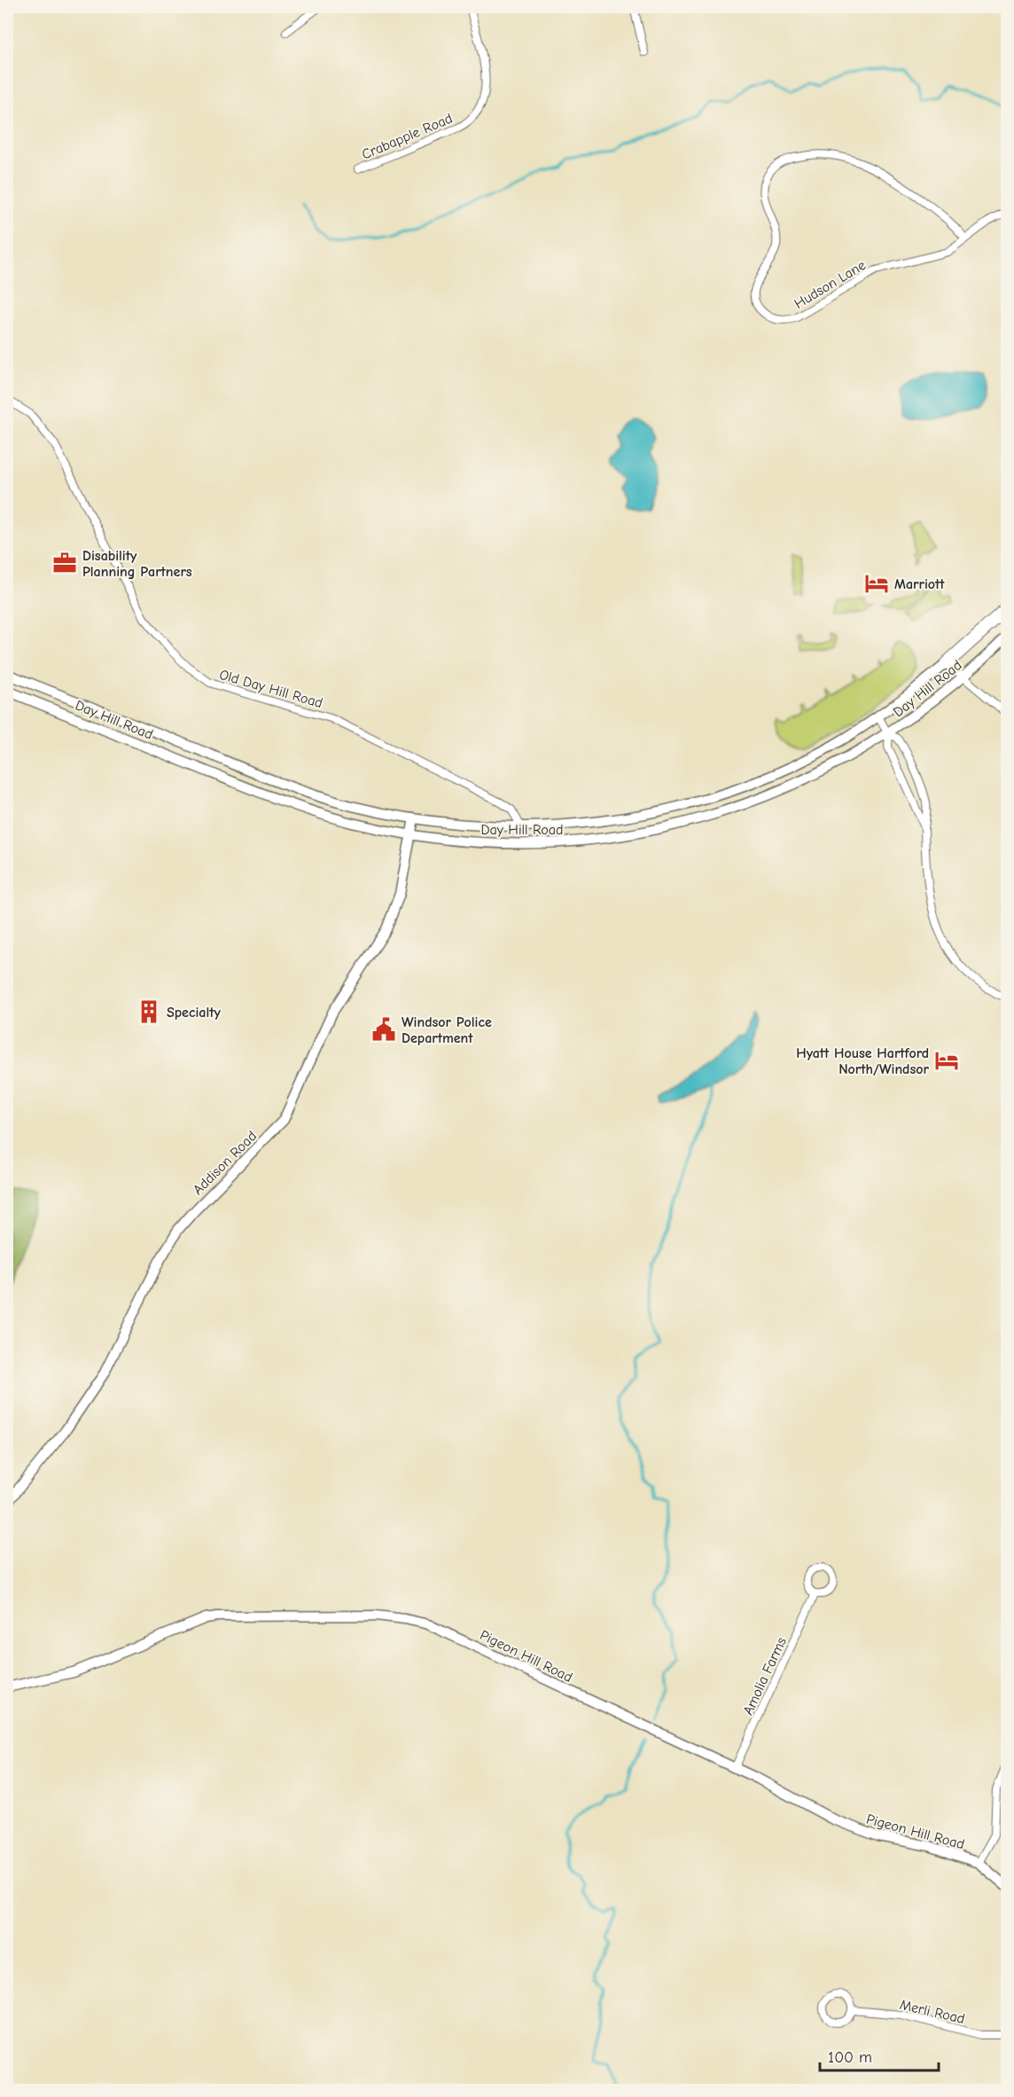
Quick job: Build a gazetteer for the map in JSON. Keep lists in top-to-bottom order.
{
  "streets": {
    "main road": ["Day Hill Road", "Addison Road", "Pigeon Hill Road"],
    "street": [
      "Crabapple Road",
      "Hudson Lane",
      "Old Day Hill Road",
      "Amolia Farms",
      "Merli Road"
    ]
  },
  "crossings": [
    ["Old Day Hill Road", "Day Hill Road"],
    ["Day Hill Road", "Addison Road"],
    ["Pigeon Hill Road", "Amolia Farms"]
  ],
  "places": {
    "office": ["Disability Planning Partners"],
    "hotel": ["Marriott", "Hyatt House Hartford North/Windsor"],
    "building": ["Specialty"],
    "public building": ["Windsor Police Department"]
  },
  "scale_bar": "100 m"
}
